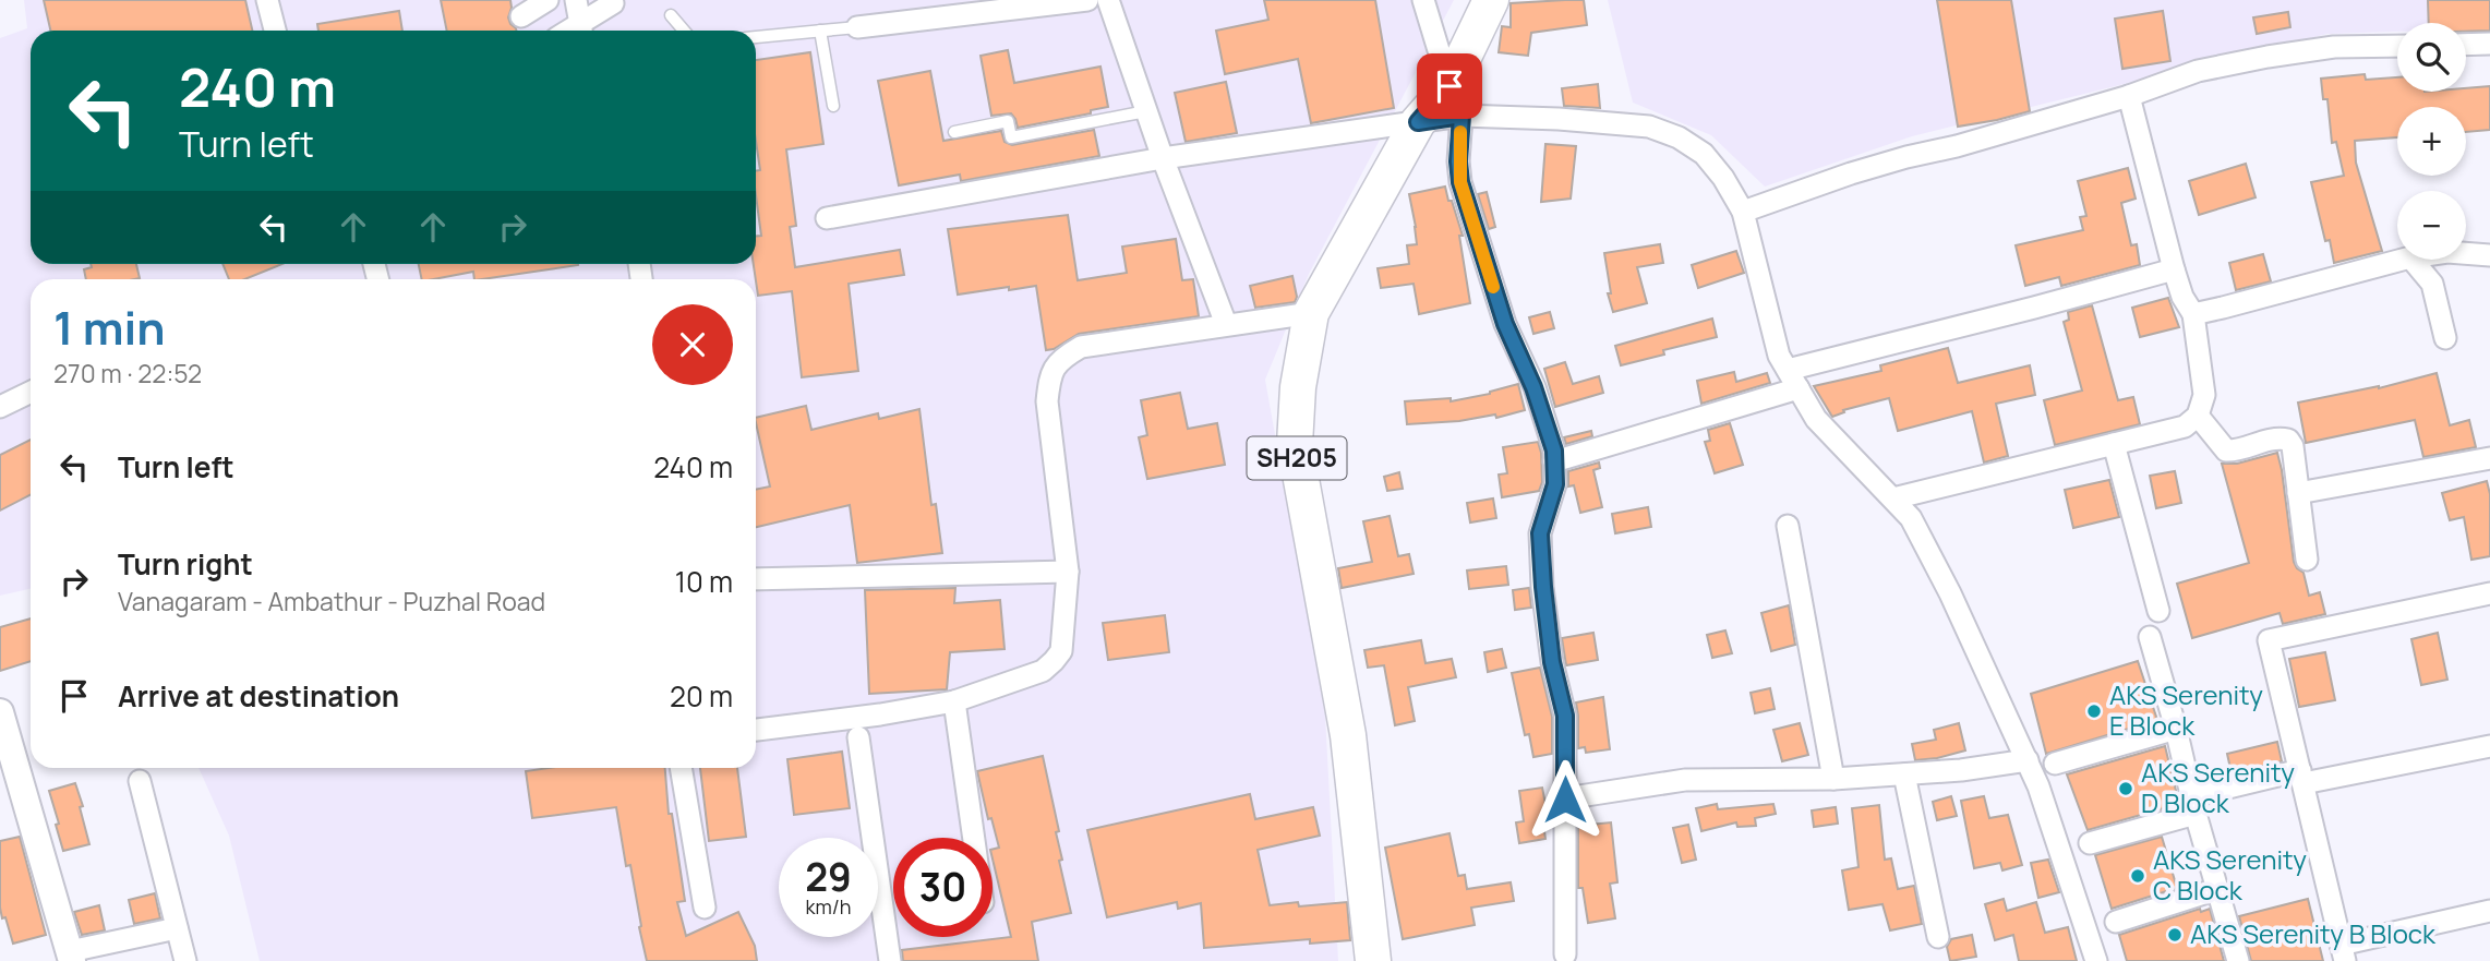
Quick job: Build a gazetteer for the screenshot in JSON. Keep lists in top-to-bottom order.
{
  "streets": {
    "main road": ["SH205"]
  },
  "places": [
    "AKS Serenity E Block",
    "AKS Serenity D Block",
    "AKS Serenity C Block",
    "AKS Serenity B Block"
  ],
  "page": {
    "map_buttons": ["+", "−"],
    "turn": ["240 m", "Turn left"],
    "heading": ["1 min", "270 m · 22:52"],
    "list": [
      {
        "name": "Turn left",
        "value": "240 m"
      },
      {
        "name": "Turn right",
        "note": "Vanagaram - Ambathur - Puzhal Road",
        "value": "10 m"
      },
      {
        "name": "Arrive at destination",
        "value": "20 m"
      }
    ],
    "speed": "29 km/h",
    "limit": "30"
  }
}
